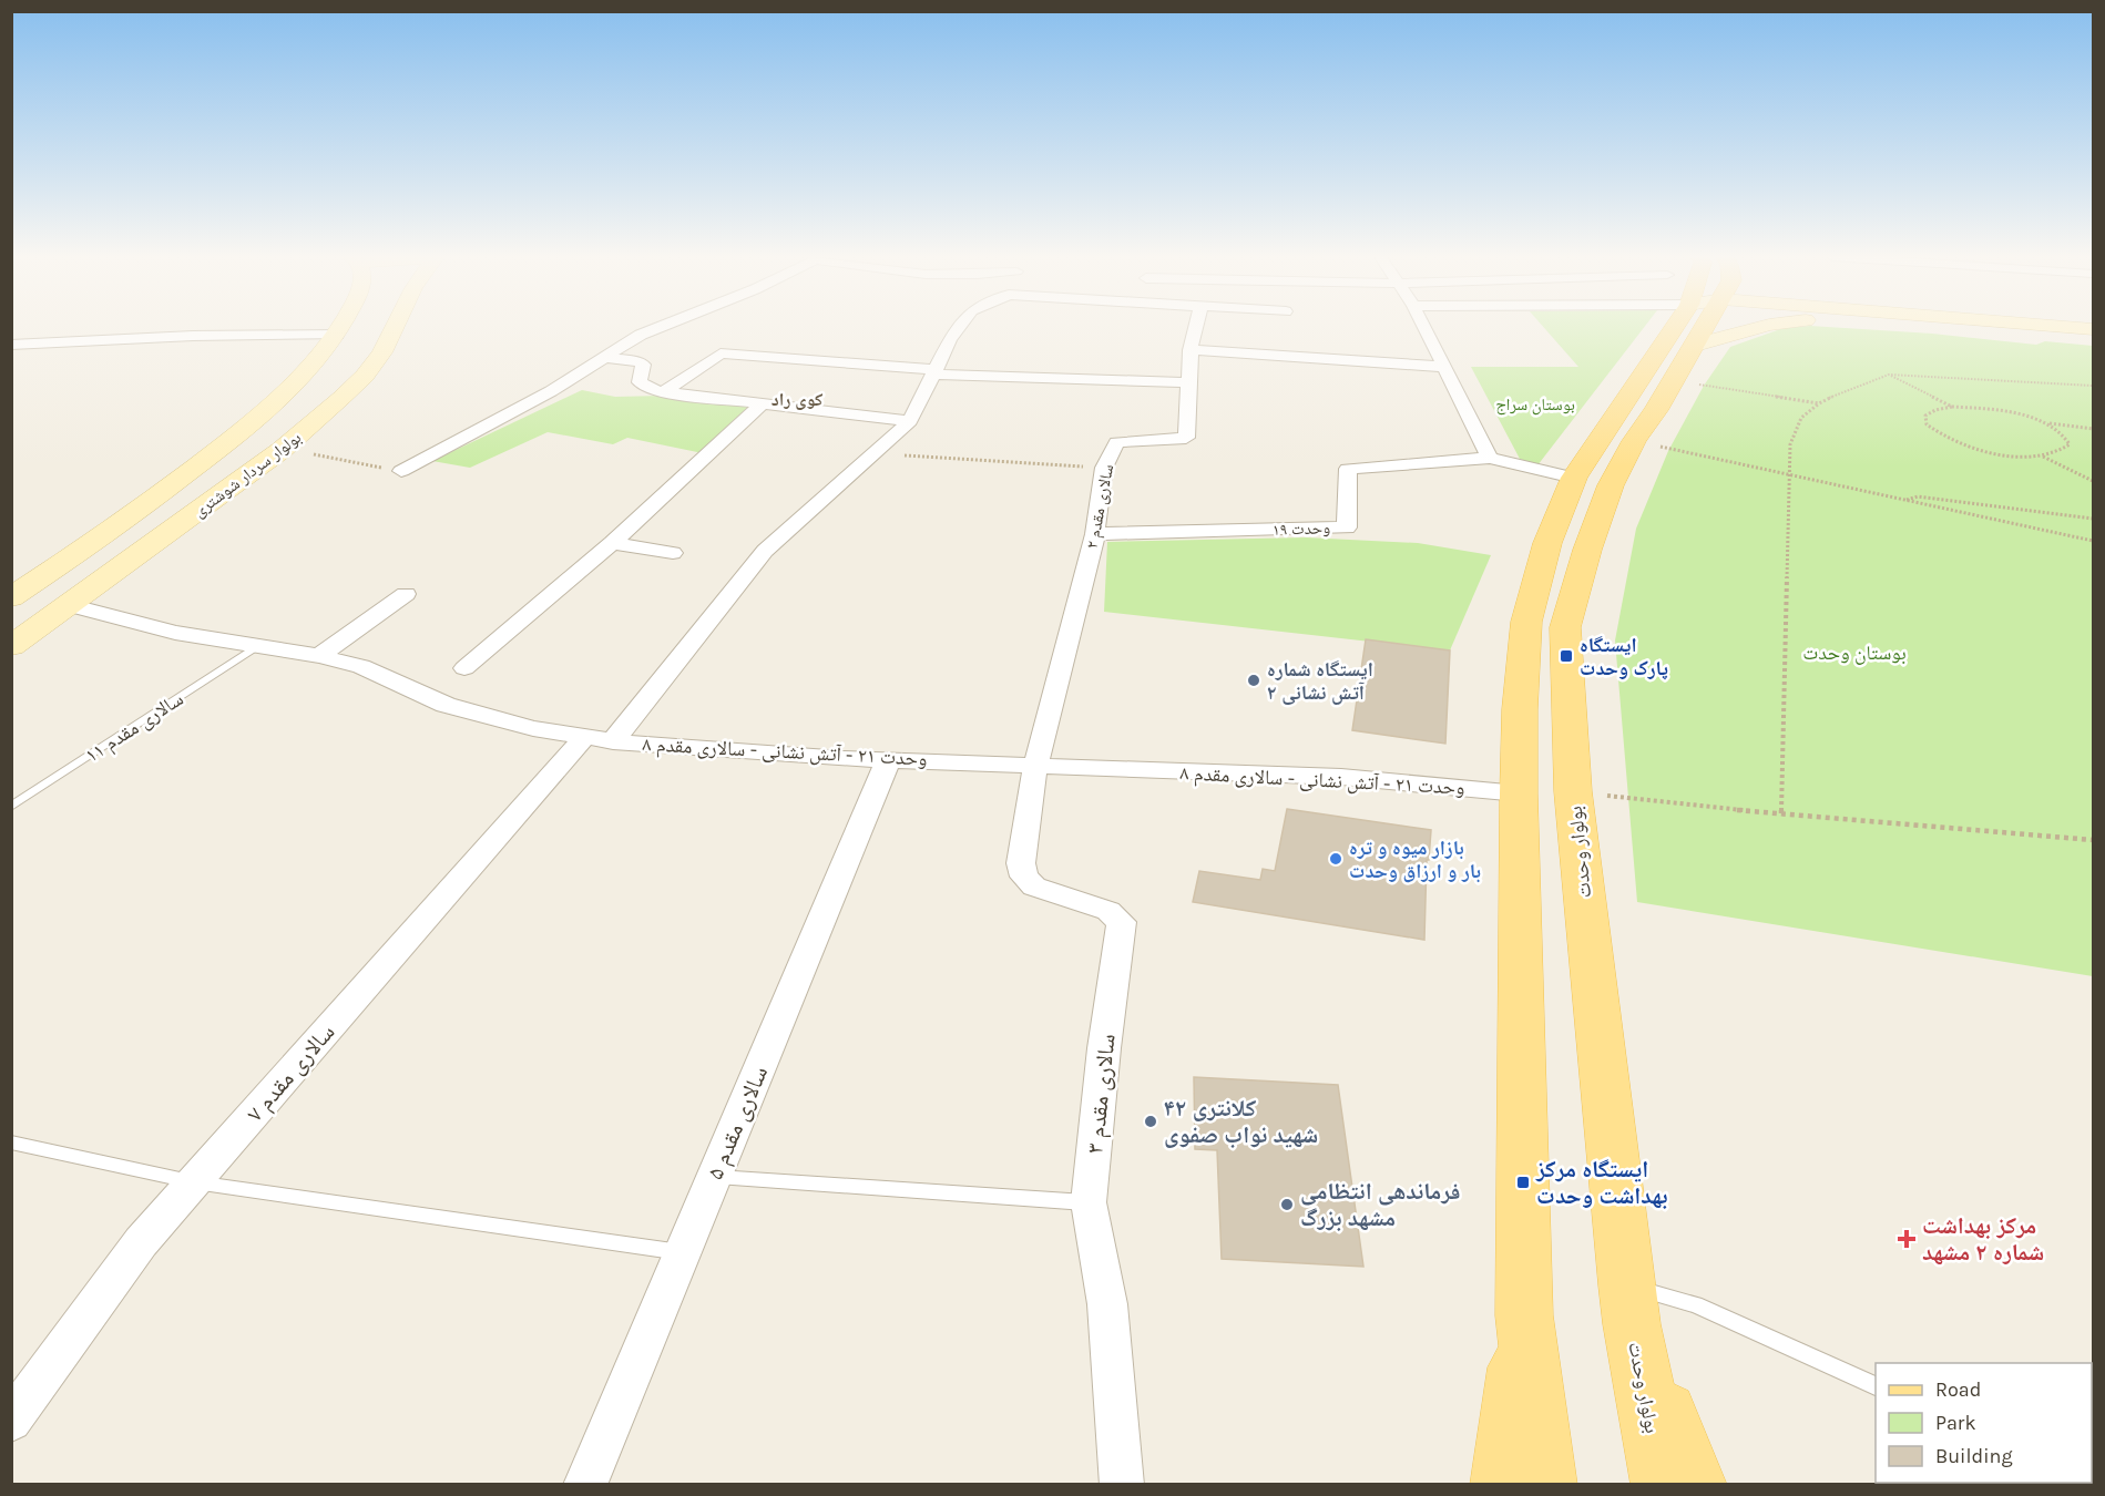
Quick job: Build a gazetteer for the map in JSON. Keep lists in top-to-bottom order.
{
  "streets": {
    "main road": ["بولوار وحدت"],
    "street": [
      "بولوار سردار شوشتری",
      "سالاری مقدم ۲",
      "وحدت ۱۹",
      "وحدت ۲۱ - آتش نشانی - سالاری مقدم ۸",
      "سالاری مقدم ۷",
      "سالاری مقدم ۳",
      "سالاری مقدم ۵"
    ],
    "lane": ["سالاری مقدم ۱۱"]
  },
  "crossings": [
    ["بولوار سردار شوشتری", "وحدت ۲۱ - آتش نشانی - سالاری مقدم ۸"],
    ["سالاری مقدم ۲", "وحدت ۱۹"],
    ["سالاری مقدم ۲", "وحدت ۲۱ - آتش نشانی - سالاری مقدم ۸"],
    ["سالاری مقدم ۲", "سالاری مقدم ۳"],
    ["سالاری مقدم ۱۱", "وحدت ۲۱ - آتش نشانی - سالاری مقدم ۸"],
    ["وحدت ۲۱ - آتش نشانی - سالاری مقدم ۸", "بولوار وحدت"],
    ["وحدت ۲۱ - آتش نشانی - سالاری مقدم ۸", "سالاری مقدم ۷"],
    ["وحدت ۲۱ - آتش نشانی - سالاری مقدم ۸", "سالاری مقدم ۳"],
    ["وحدت ۲۱ - آتش نشانی - سالاری مقدم ۸", "سالاری مقدم ۵"]
  ],
  "districts": ["کوی راد"],
  "parks": ["بوستان سراج", "بوستان وحدت"],
  "places": {
    "transit": ["ایستگاه پارک وحدت", "ایستگاه مرکز بهداشت وحدت"],
    "other": [
      "ایستگاه شماره ۲ آتش نشانی",
      "بازار میوه و تره بار و ارزاق وحدت",
      "کلانتری ۴۲ شهید نواب صفوی",
      "فرماندهی انتظامی مشهد بزرگ"
    ],
    "health": ["مرکز بهداشت شماره ۲ مشهد"]
  },
  "legend": ["Road", "Park", "Building"]
}
